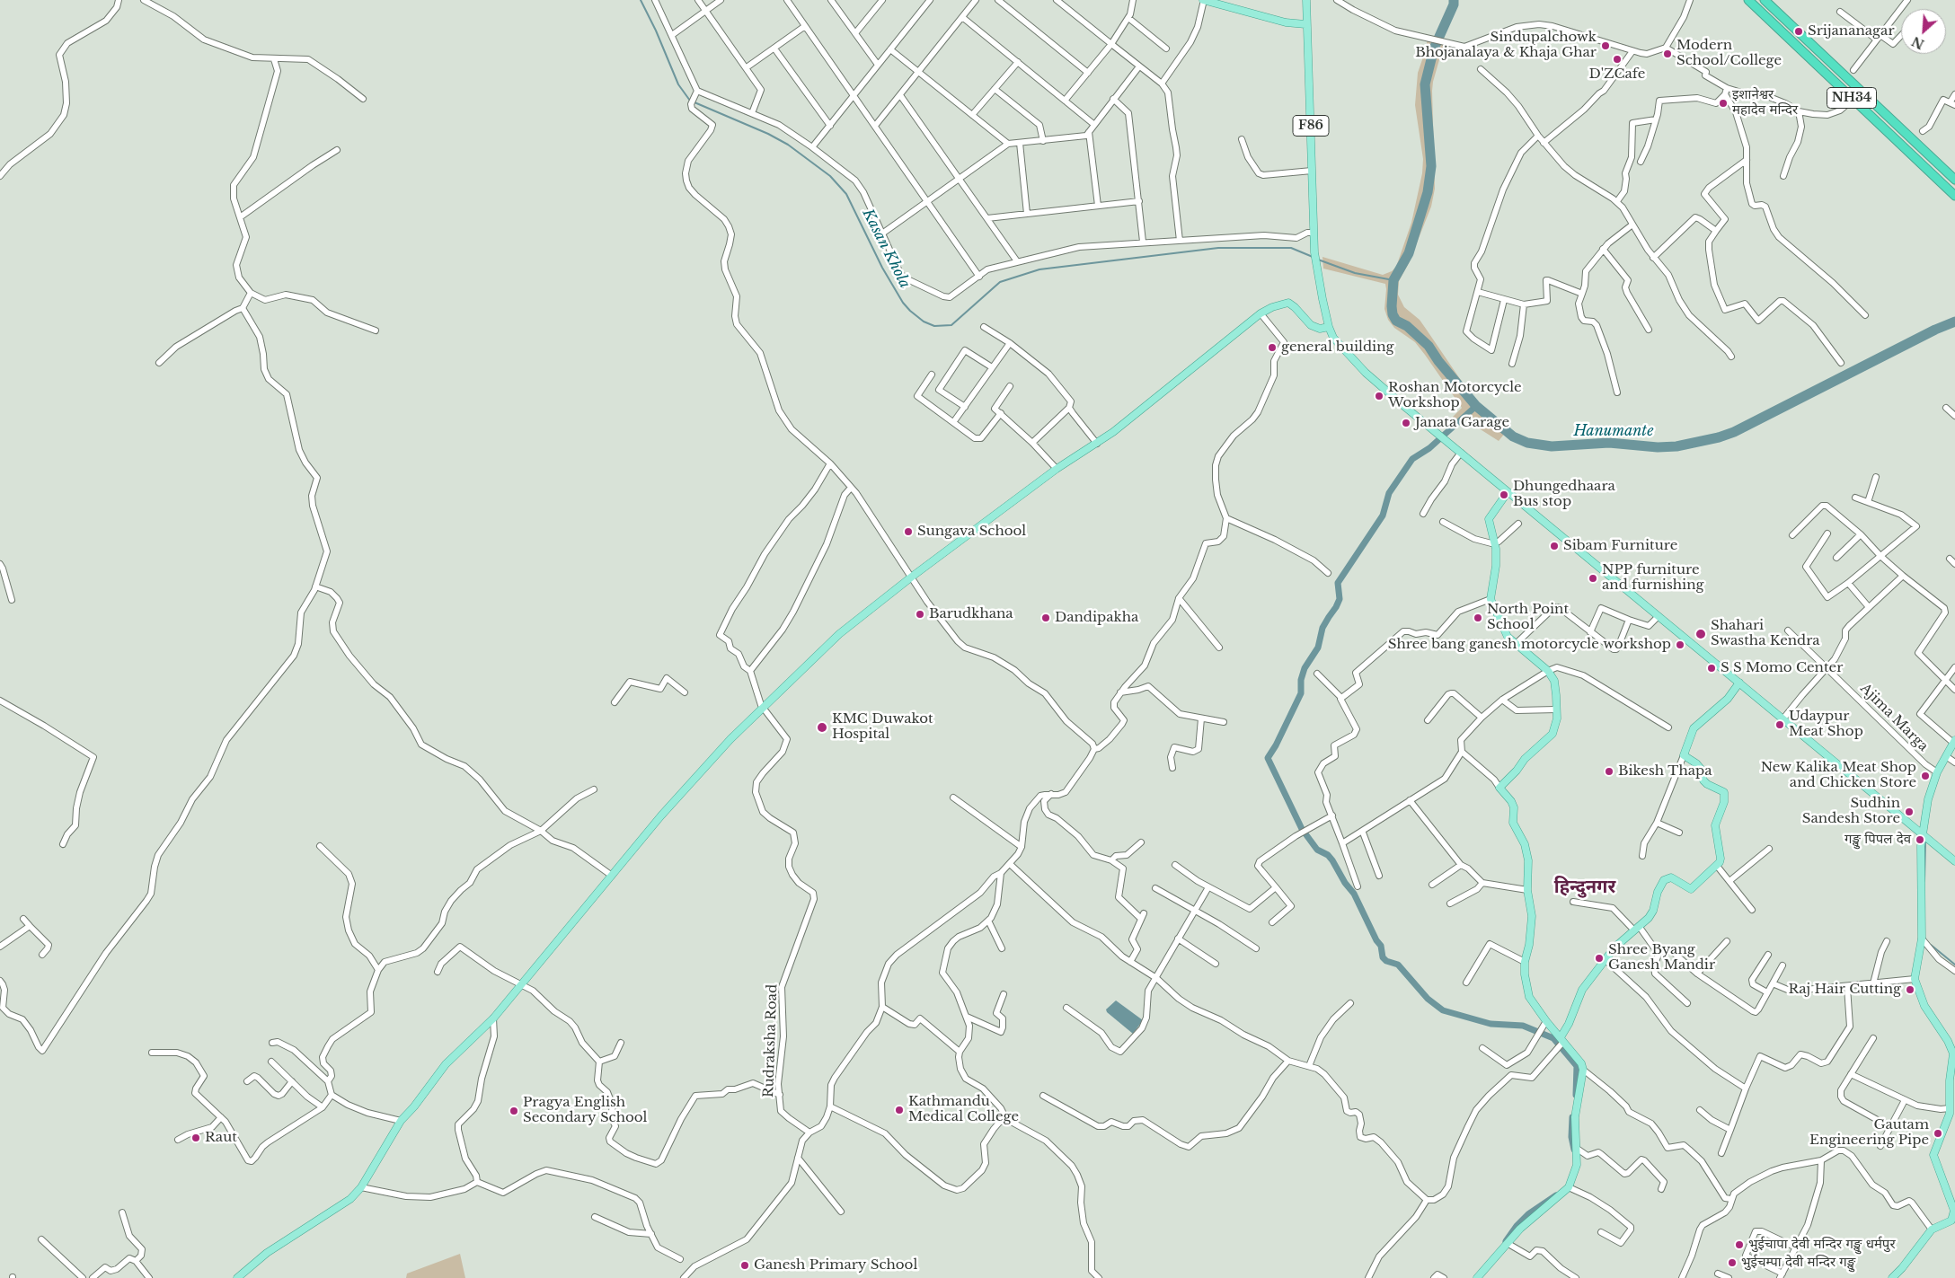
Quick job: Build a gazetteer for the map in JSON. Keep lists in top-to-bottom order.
{
  "streets": {
    "highway": ["NH34"],
    "main road": ["F86"],
    "street": ["Ajima Marga", "Rudraksha Road"]
  },
  "districts": ["हिन्दुनगर"],
  "water": ["Kasan Khola", "Hanumante"],
  "places": [
    "Srijananagar",
    "Sindupalchowk Bhojanalaya & Khaja Ghar",
    "Modern School/College",
    "D'ZCafe",
    "इशानेश्वर महादेव मन्दिर",
    "general building",
    "Roshan Motorcycle Workshop",
    "Janata Garage",
    "Dhungedhaara Bus stop",
    "Sungava School",
    "Sibam Furniture",
    "NPP furniture and furnishing",
    "Barudkhana",
    "Dandipakha",
    "North Point School",
    "Shahari Swastha Kendra",
    "Shree bang ganesh motorcycle workshop",
    "S S Momo Center",
    "Udaypur Meat Shop",
    "KMC Duwakot Hospital",
    "Bikesh Thapa",
    "New Kalika Meat Shop and Chicken Store",
    "Sudhin Sandesh Store",
    "गङ्खु पिपल देव",
    "Shree Byang Ganesh Mandir",
    "Raj Hair Cutting",
    "Kathmandu Medical College",
    "Pragya English Secondary School",
    "Gautam Engineering Pipe",
    "Raut",
    "भुईचापा देवी मन्दिर गङ्खु धर्मपुर",
    "भुईचम्पा देवी मन्दिर गङ्खु",
    "Ganesh Primary School"
  ],
  "north": "bottom left"
}
